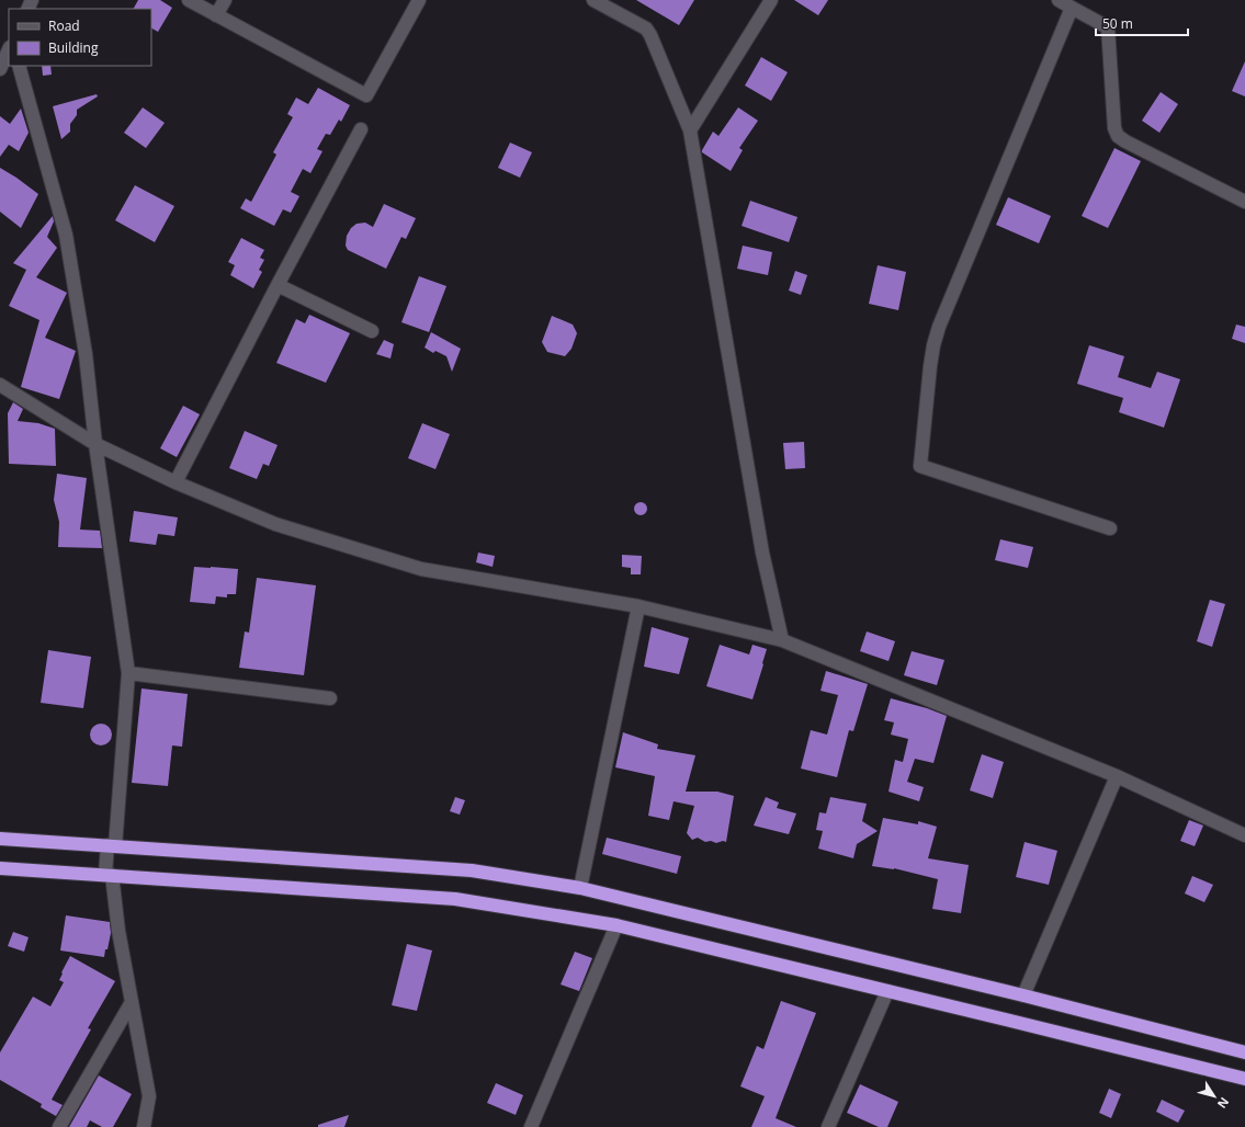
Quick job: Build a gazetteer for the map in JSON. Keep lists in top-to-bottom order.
{
  "legend": ["Road", "Building"],
  "scale_bar": "50 m",
  "north": "bottom right"
}
